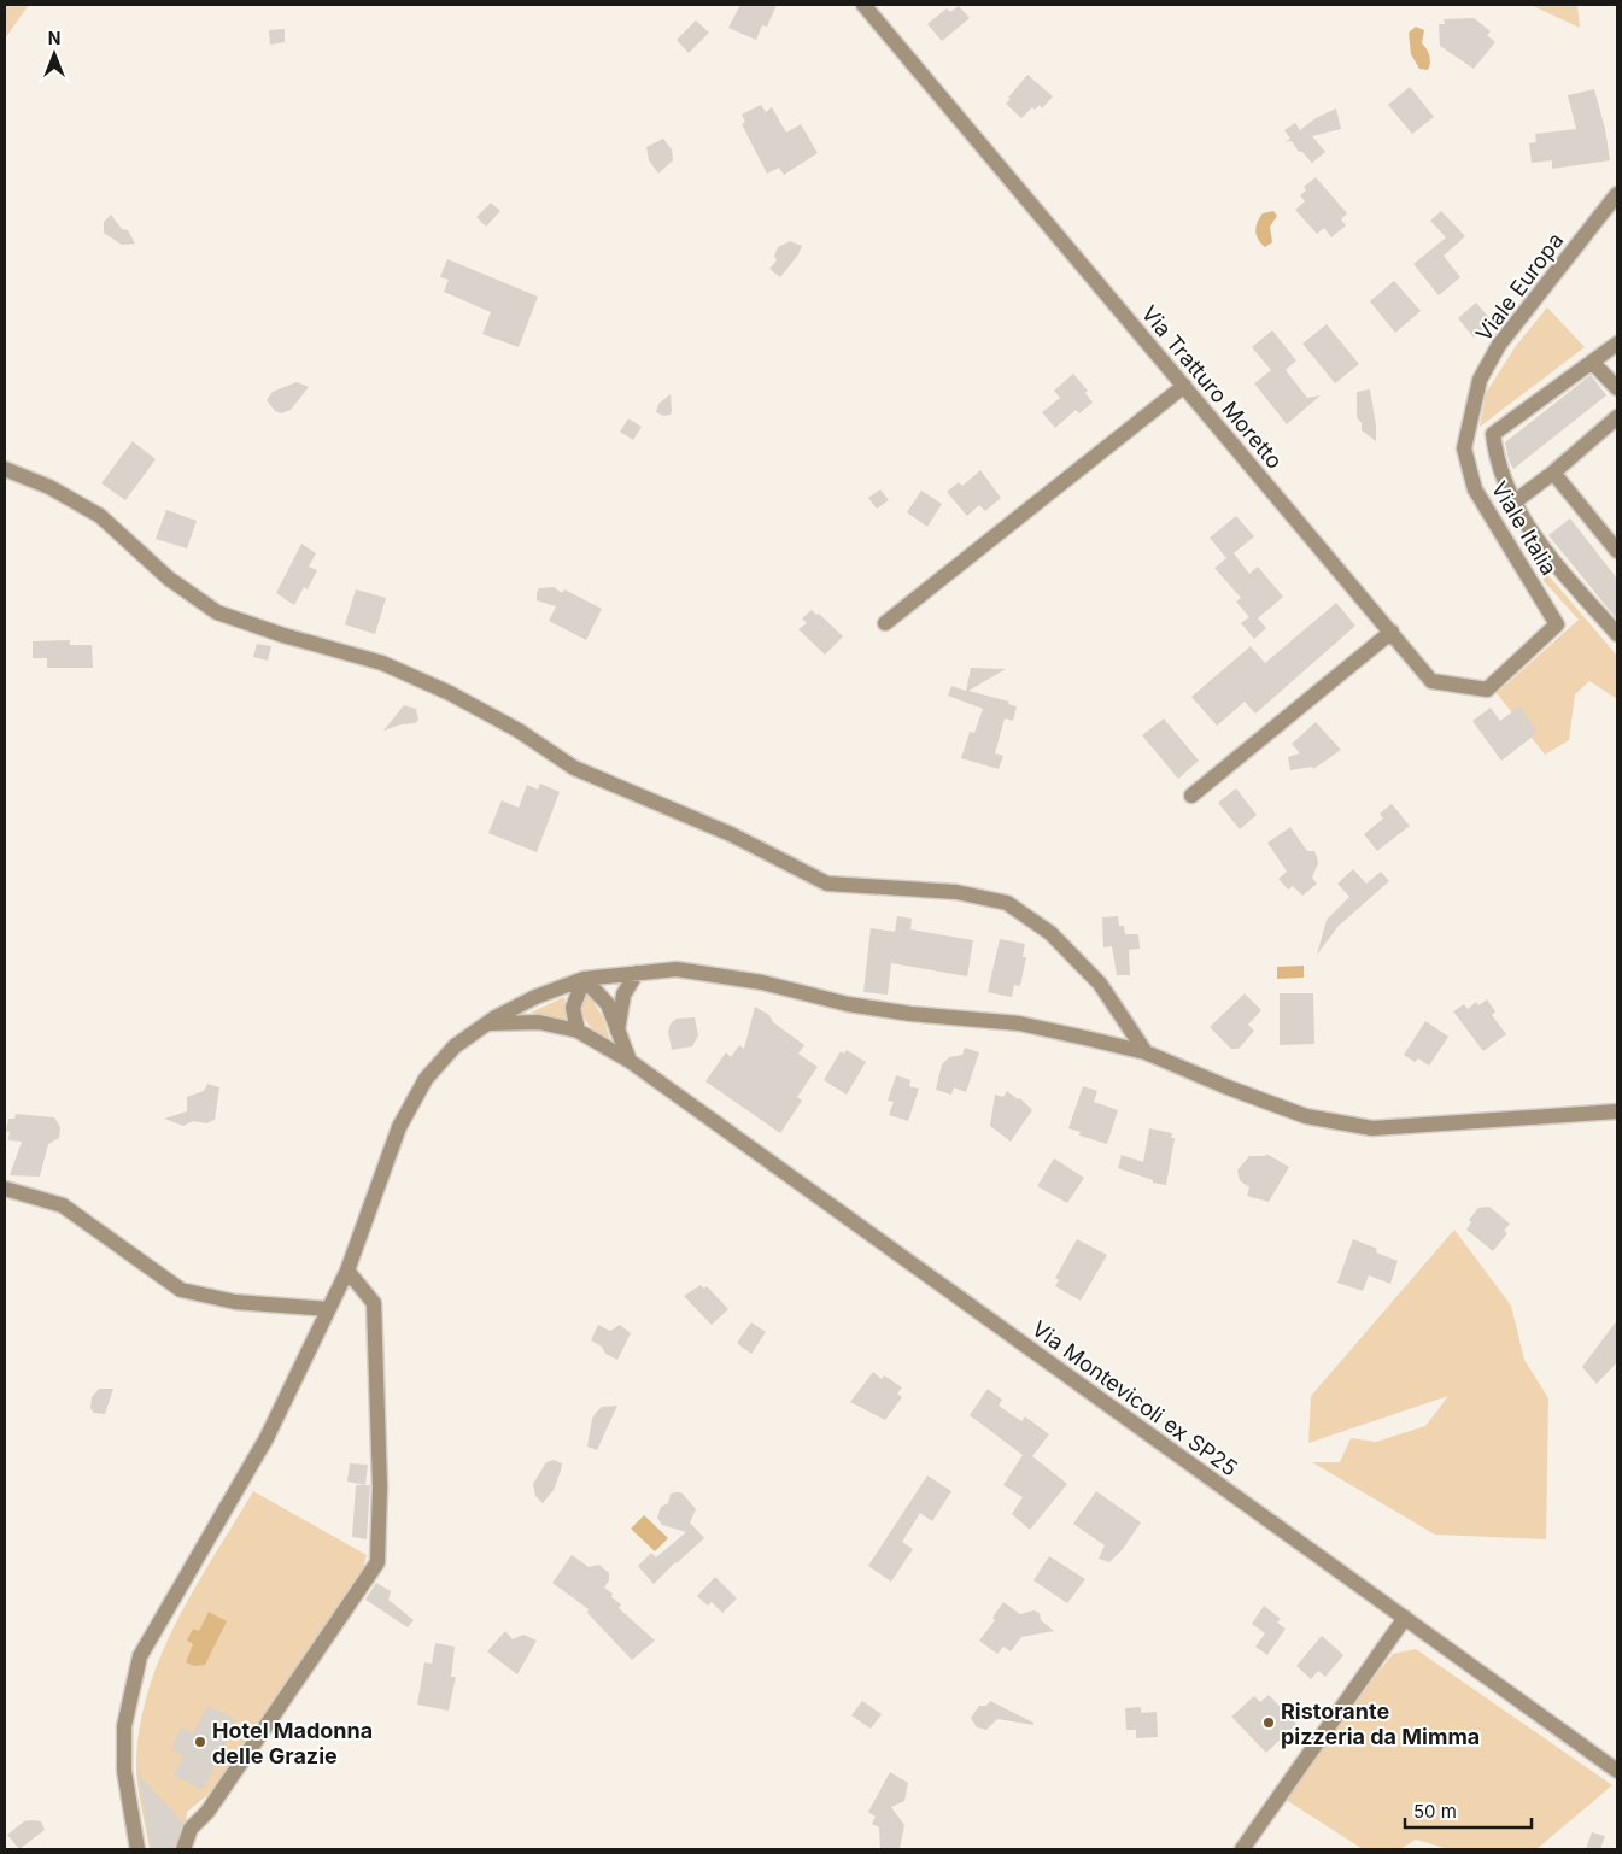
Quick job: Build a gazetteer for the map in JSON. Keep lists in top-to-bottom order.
{
  "streets": {
    "street": [
      "Viale Europa",
      "Via Tratturo Moretto",
      "Viale Italia",
      "Via Montevicoli ex SP25"
    ]
  },
  "crossings": [
    ["Viale Europa", "Viale Italia"],
    ["Via Tratturo Moretto", "Viale Italia"]
  ],
  "places": ["Ristorante pizzeria da Mimma", "Hotel Madonna delle Grazie"],
  "scale_bar": "50 m",
  "north": "top"
}
